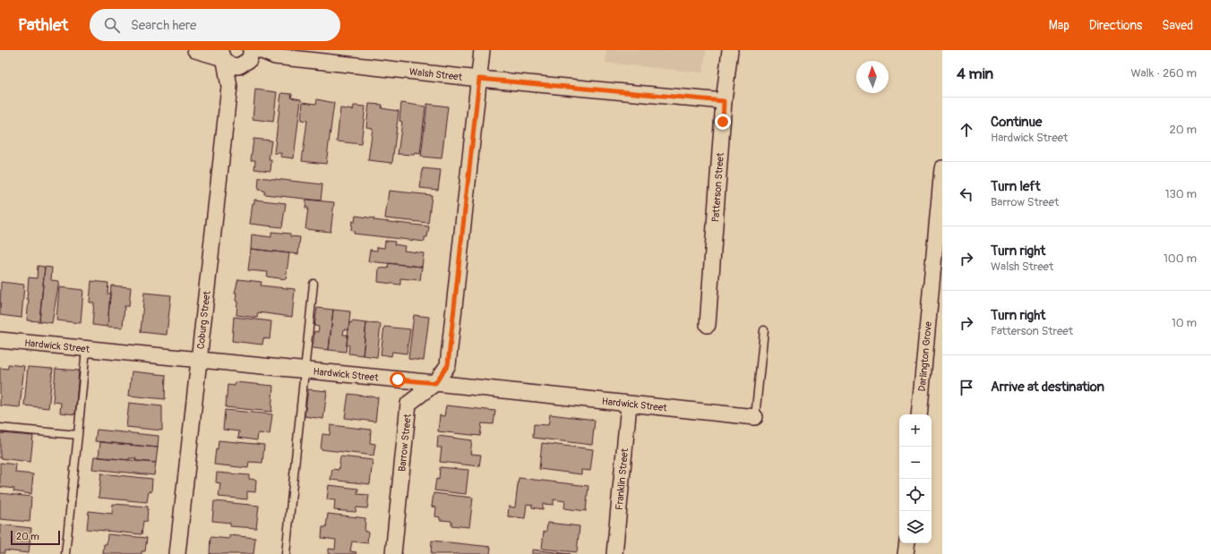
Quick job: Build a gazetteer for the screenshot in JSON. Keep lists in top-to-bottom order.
{
  "streets": {
    "street": [
      "Walsh Street",
      "Patterson Street",
      "Coburg Street",
      "Hardwick Street",
      "Darlington Grove",
      "Barrow Street",
      "Franklin Street"
    ]
  },
  "crossings": [
    ["Walsh Street", "Patterson Street"],
    ["Walsh Street", "Coburg Street"],
    ["Walsh Street", "Barrow Street"],
    ["Coburg Street", "Hardwick Street"],
    ["Hardwick Street", "Barrow Street"],
    ["Hardwick Street", "Franklin Street"]
  ],
  "scale_bar": "20 m",
  "north": "top",
  "page": {
    "header": "Pathlet",
    "search": "Search here",
    "nav": ["Map", "Directions", "Saved"],
    "heading": ["4 min", "Walk · 260 m"],
    "list": [
      ["Continue", "Hardwick Street", "20 m"],
      ["Turn left", "Barrow Street", "130 m"],
      ["Turn right", "Walsh Street", "100 m"],
      ["Turn right", "Patterson Street", "10 m"],
      "Arrive at destination"
    ],
    "map_buttons": ["+", "−"],
    "scale": "20 m"
  }
}
